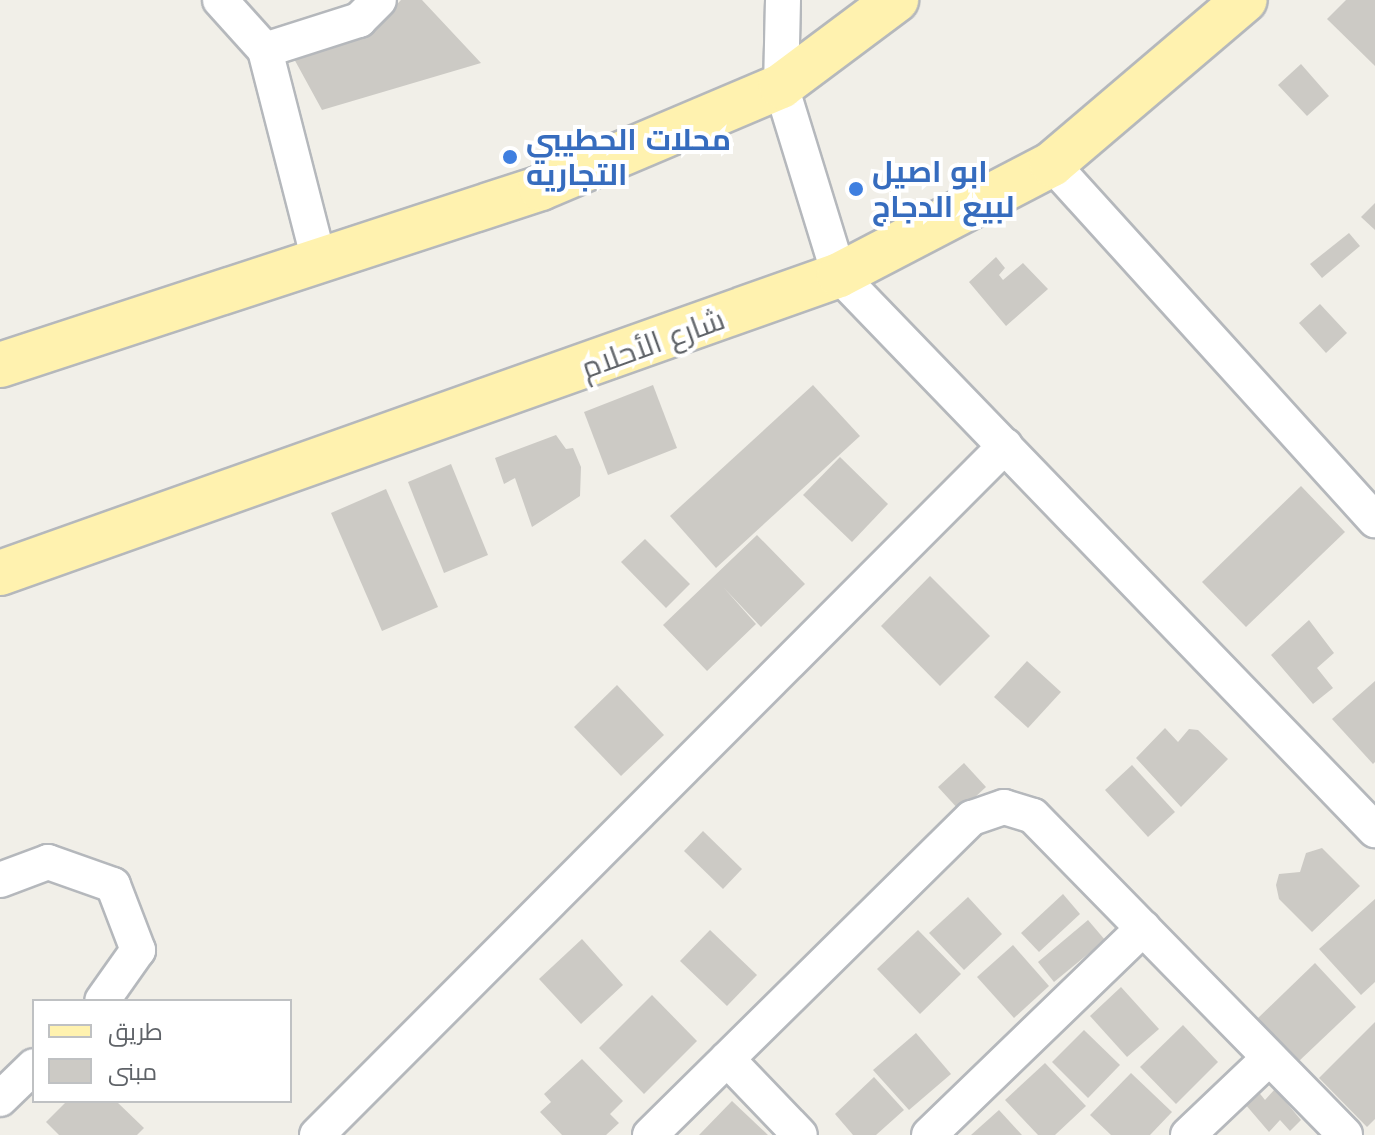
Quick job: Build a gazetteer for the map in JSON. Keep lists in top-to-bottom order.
{
  "streets": {
    "main road": ["شارع الأحلام"]
  },
  "places": ["محلات الحطيبي التجاريه", "ابو اصيل لبيع الدجاج"],
  "legend": ["طريق", "مبنى"]
}
